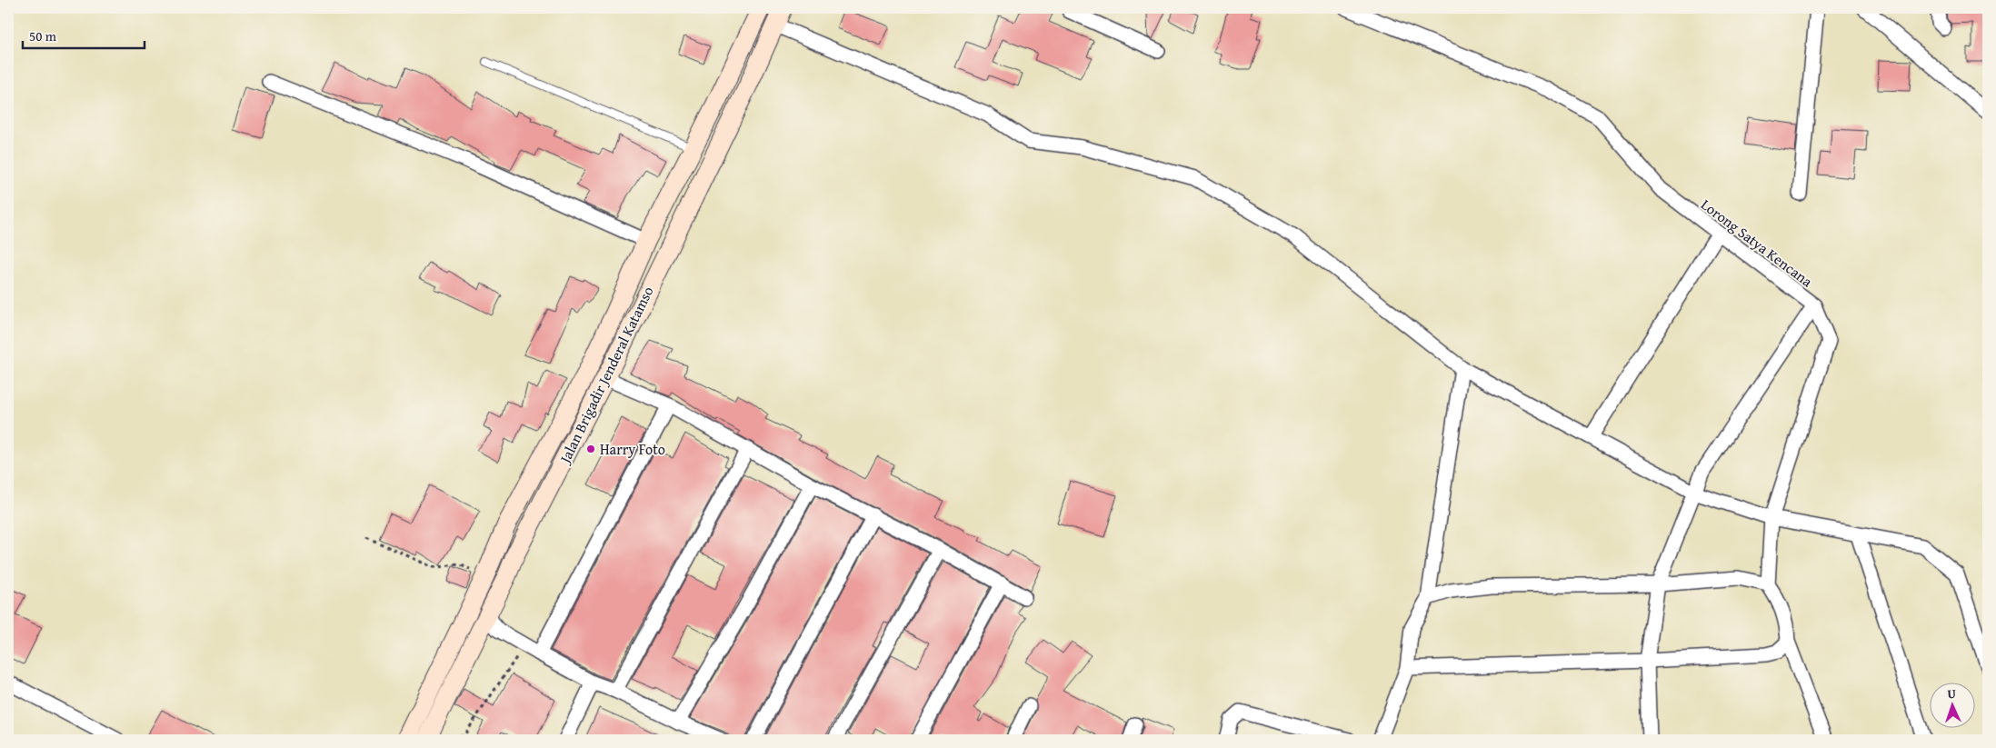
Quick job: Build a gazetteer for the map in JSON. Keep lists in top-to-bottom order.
{
  "streets": {
    "main road": ["Jalan Brigadir Jenderal Katamso"],
    "street": ["Lorong Satya Kencana"]
  },
  "places": ["Harry Foto"],
  "scale_bar": "50 m",
  "north": "top"
}
